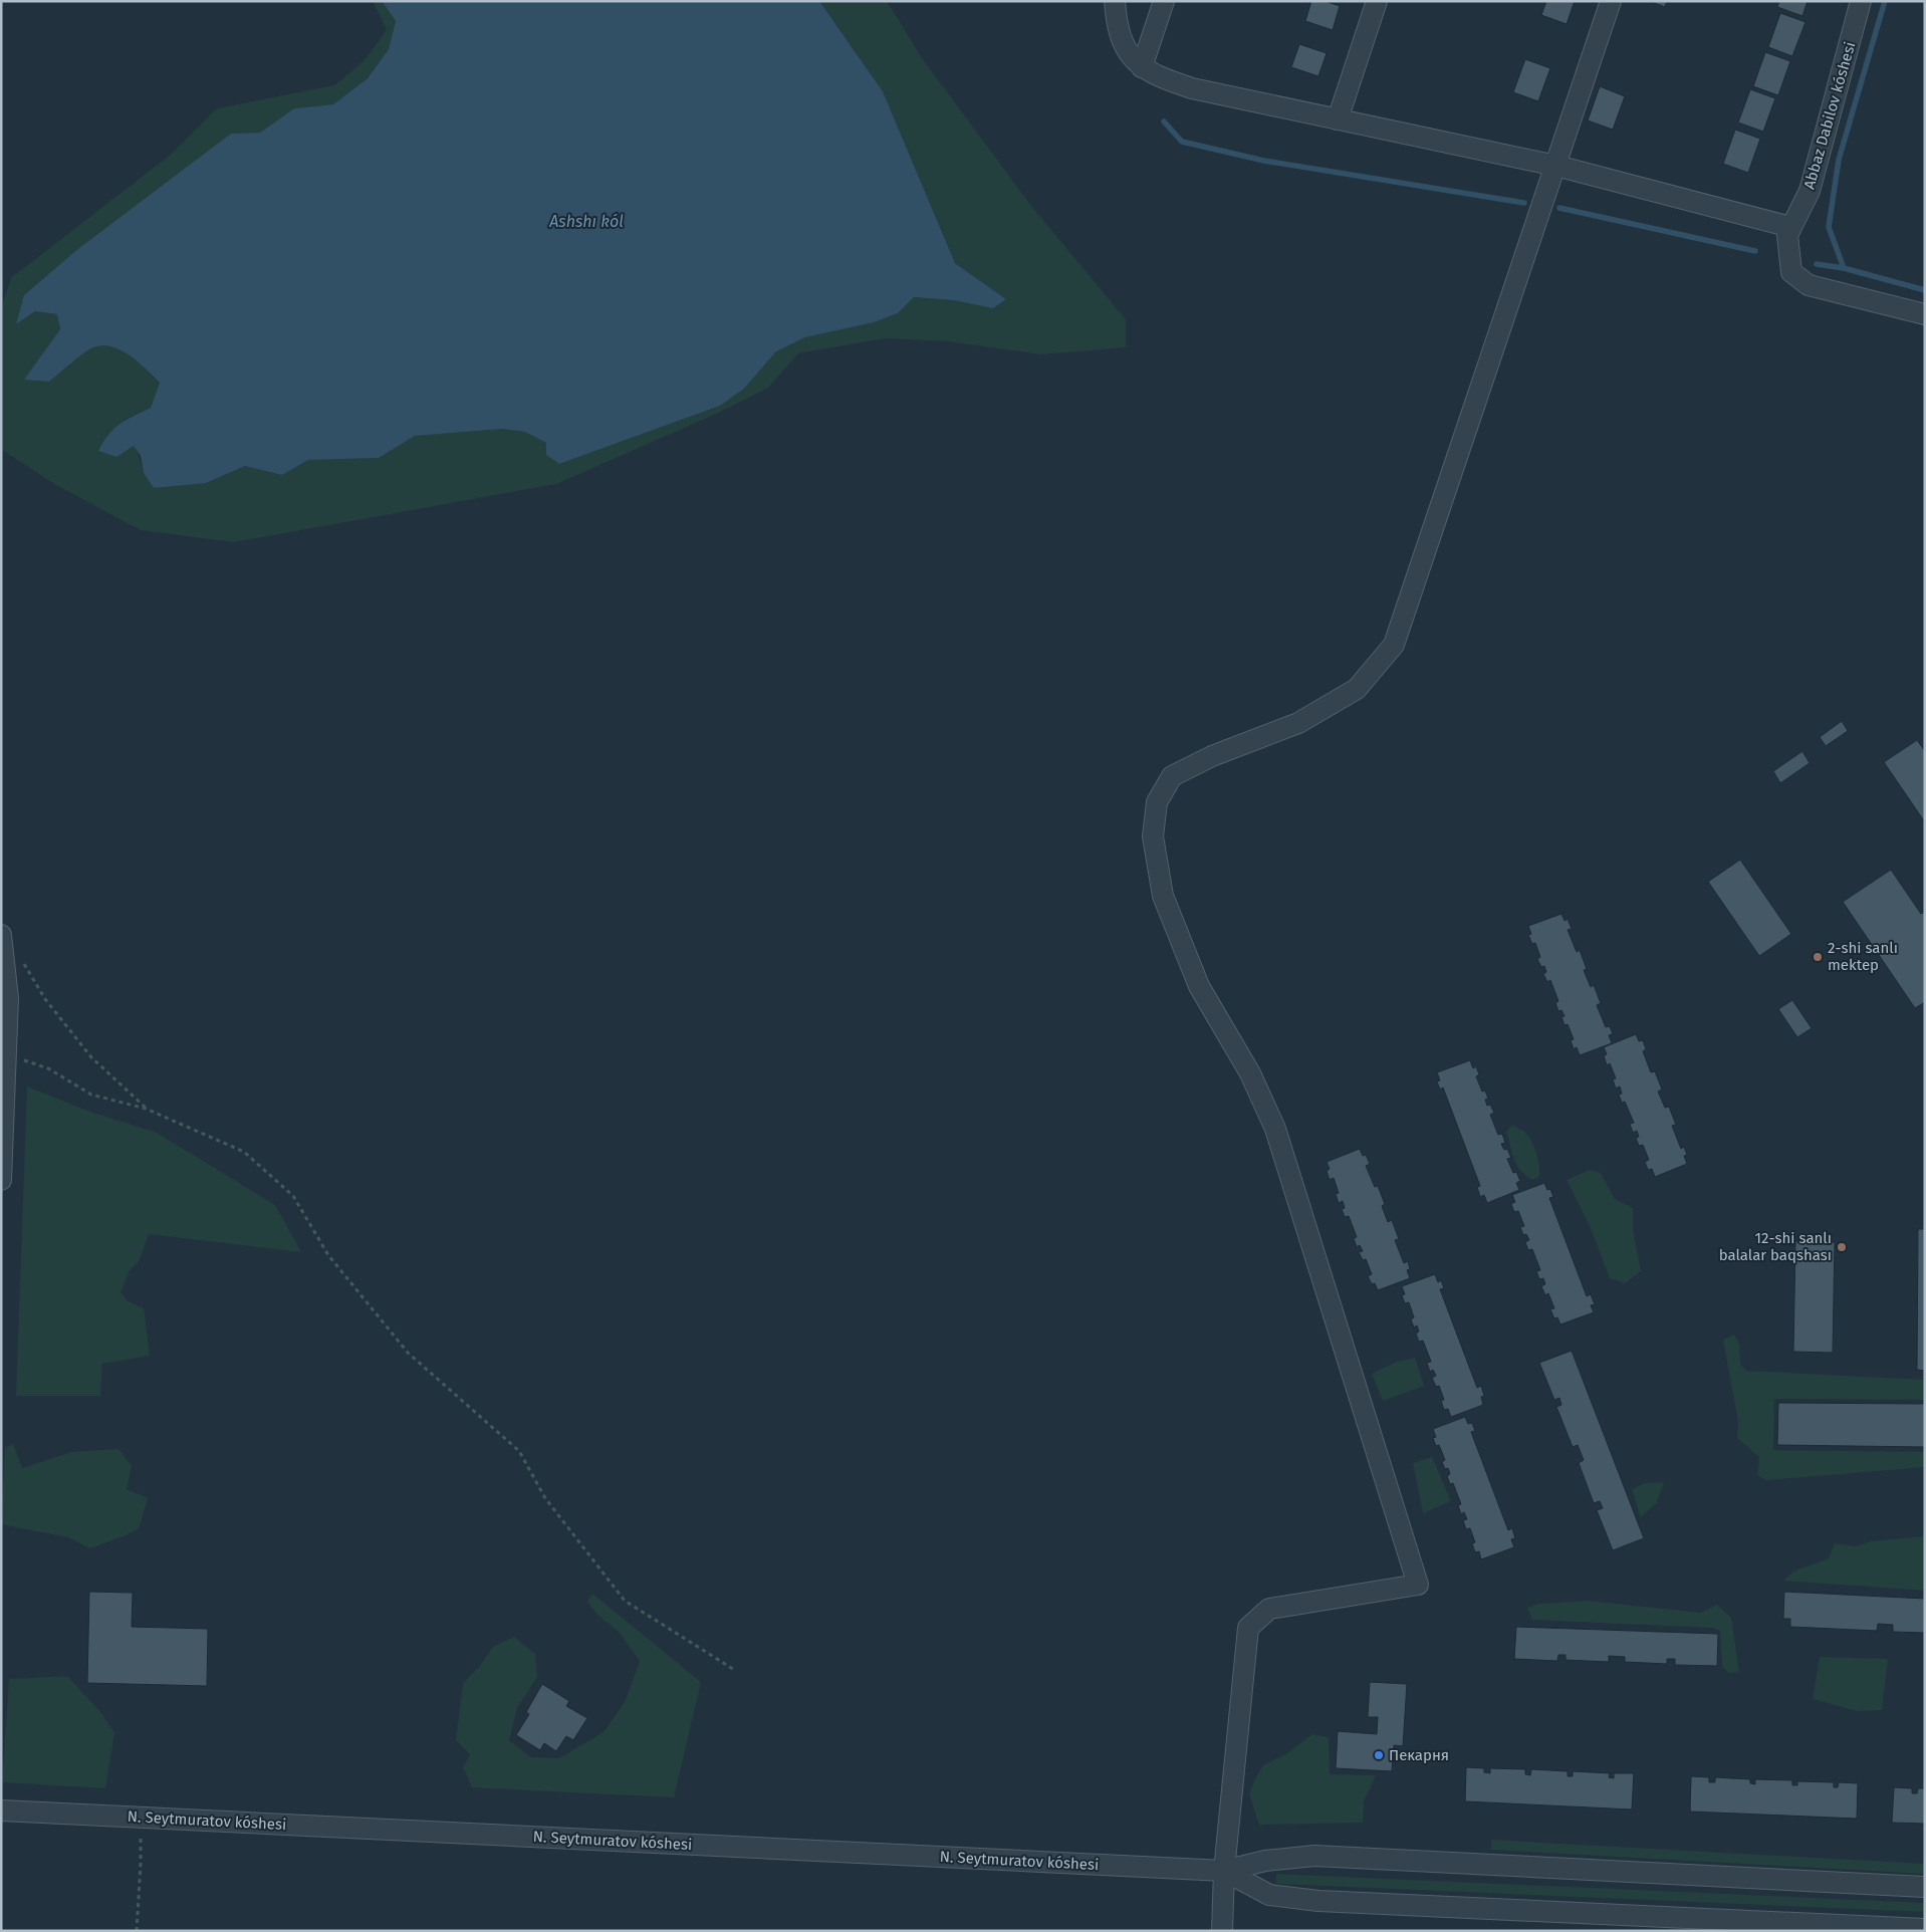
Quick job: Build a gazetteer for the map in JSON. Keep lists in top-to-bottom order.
{
  "streets": {
    "street": ["Abbaz Dabilov kóshesi", "N. Seytmuratov kóshesi"]
  },
  "water": ["Ashshı kól"],
  "places": ["2-shi sanlı mektep", "12-shi sanlı balalar baqshası", "Пекарня"]
}
